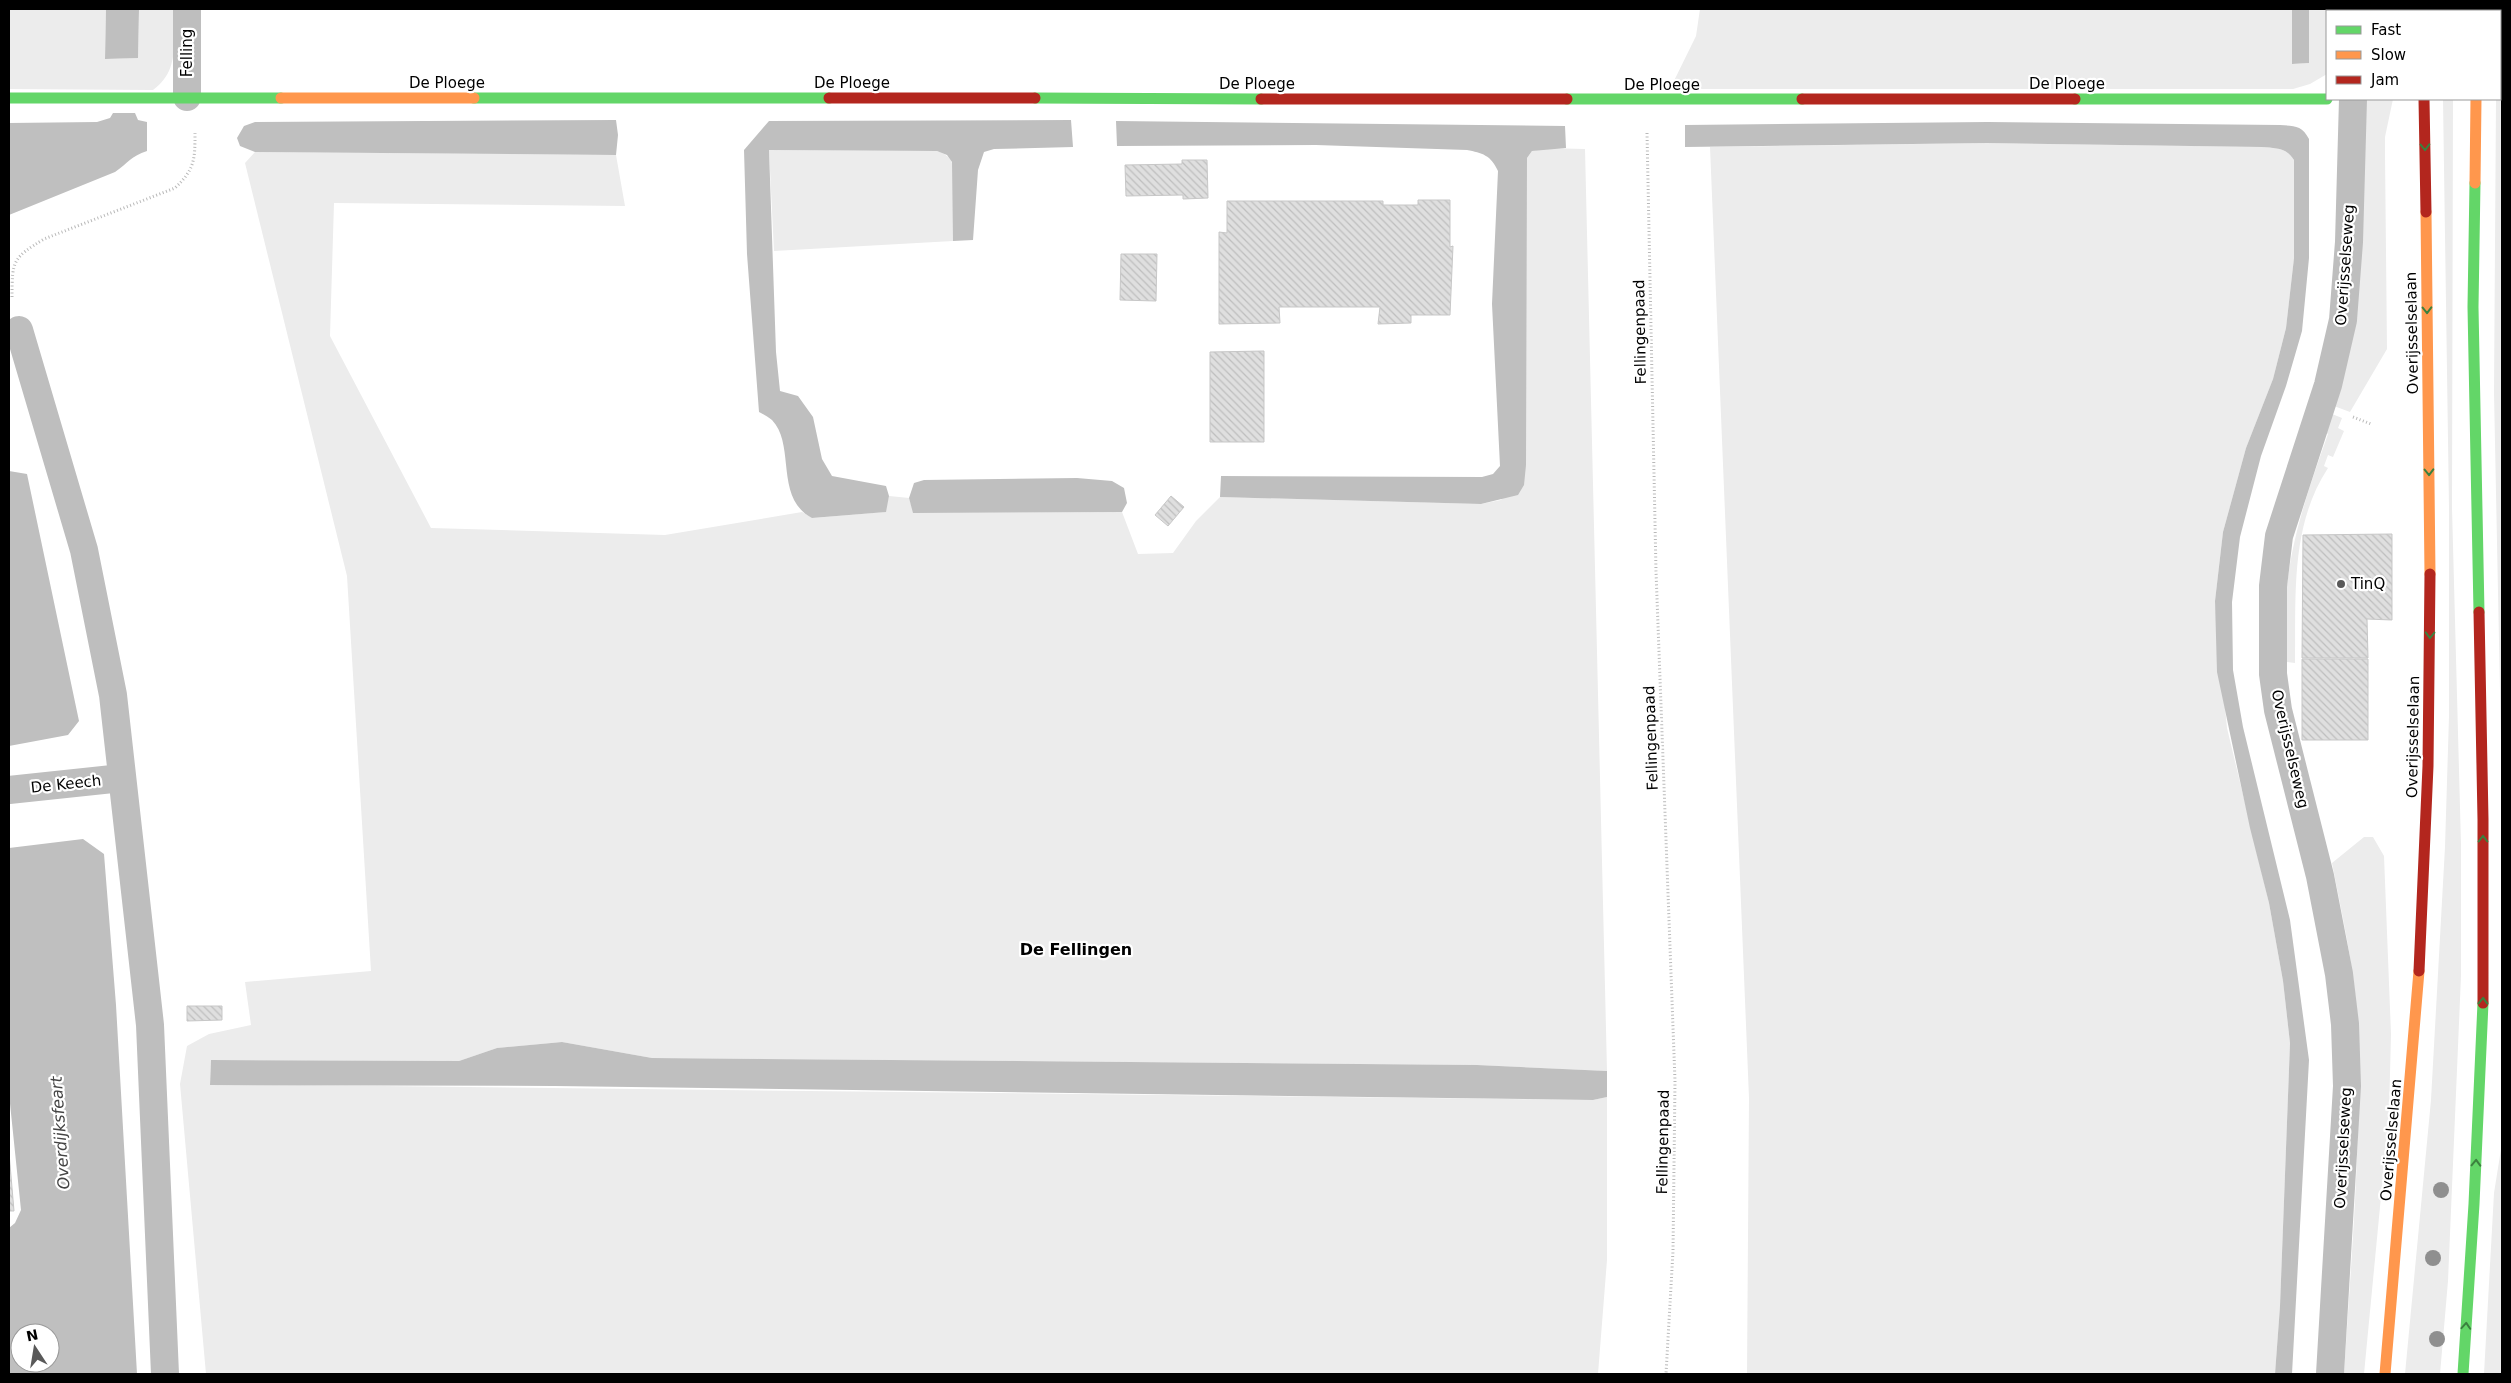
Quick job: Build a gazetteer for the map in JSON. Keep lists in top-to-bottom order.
{
  "streets": {
    "main road": ["De Ploege", "Overijsselselaan"],
    "street": ["Felling", "Overijsselseweg", "De Keech"],
    "path": ["Fellingenpaad"]
  },
  "crossings": [
    ["Felling", "De Ploege"],
    ["De Ploege", "Fellingenpaad"]
  ],
  "districts": ["De Fellingen"],
  "water": ["Overdijksfeart"],
  "places": ["TinQ"],
  "legend": ["Fast", "Slow", "Jam"],
  "north": "top"
}
